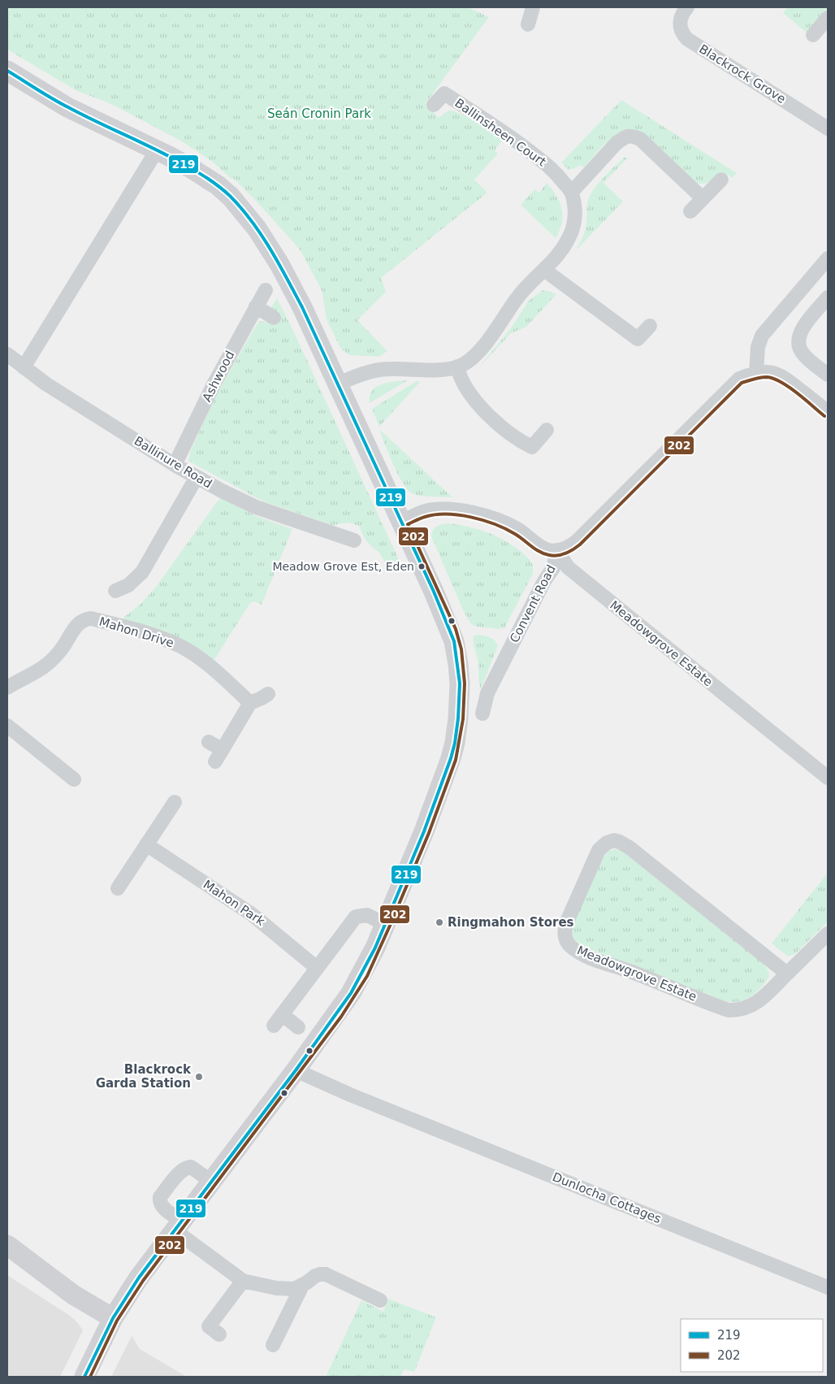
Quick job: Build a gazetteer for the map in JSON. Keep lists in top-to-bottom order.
{
  "streets": {
    "street": [
      "Blackrock Grove",
      "Ballinsheen Court",
      "Ashwood",
      "Ballinure Road",
      "Convent Road",
      "Mahon Drive",
      "Meadowgrove Estate",
      "Mahon Park",
      "Dunlocha Cottages"
    ]
  },
  "crossings": [
    ["Ashwood", "Ballinure Road"],
    ["Convent Road", "Meadowgrove Estate"]
  ],
  "parks": ["Seán Cronin Park"],
  "places": ["Meadow Grove Est, Eden", "Ringmahon Stores", "Blackrock Garda Station"],
  "lines": ["transit line 219", "transit line 202"],
  "legend": ["219", "202"]
}
